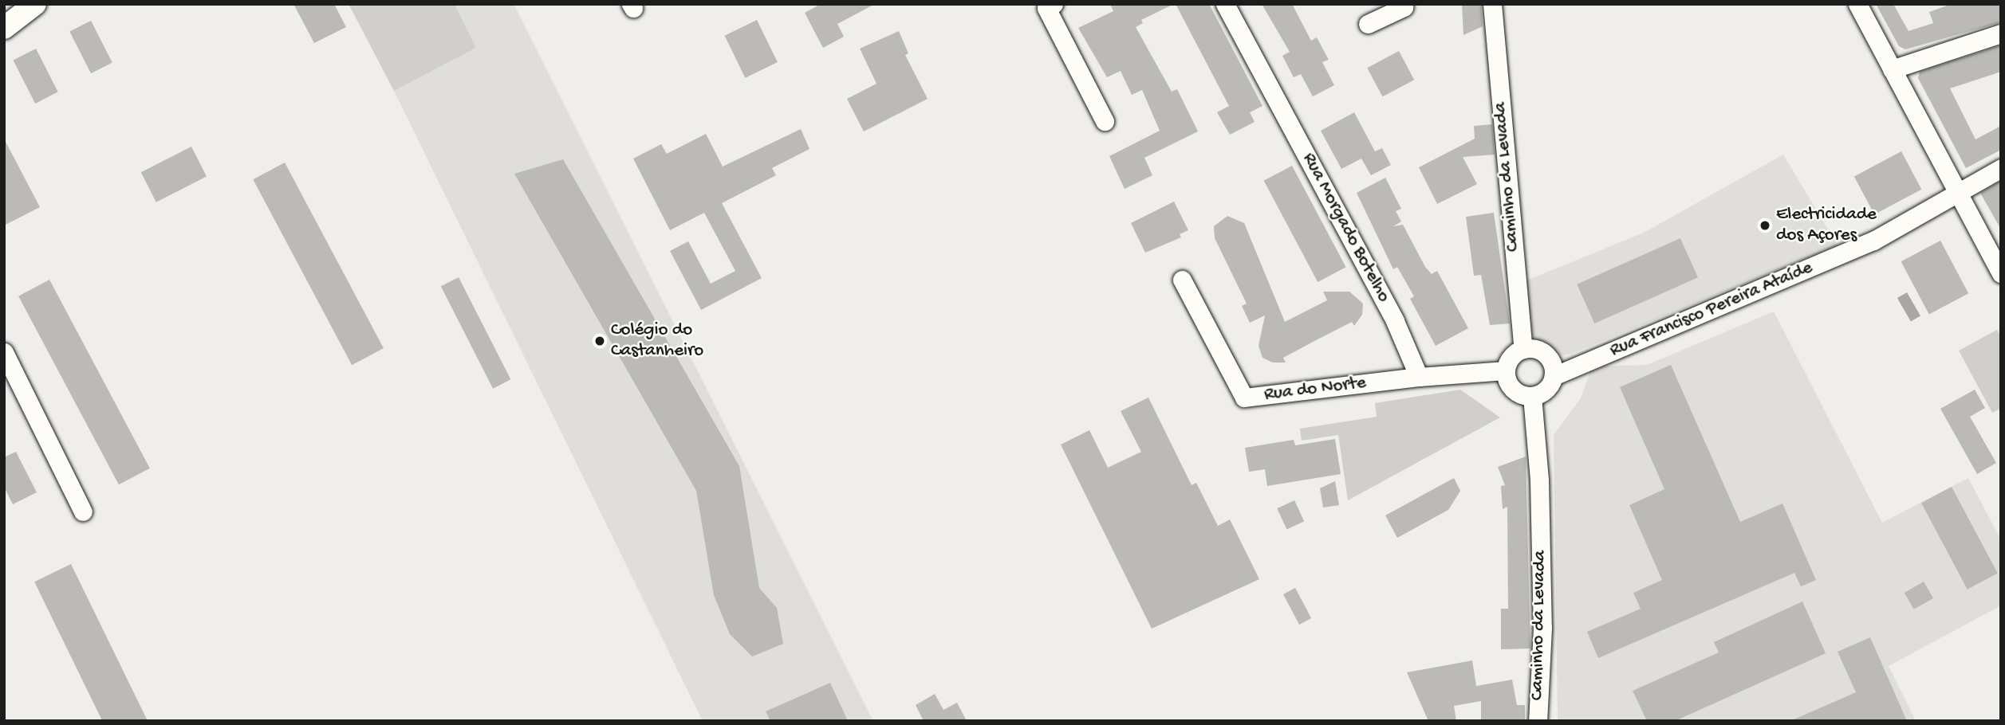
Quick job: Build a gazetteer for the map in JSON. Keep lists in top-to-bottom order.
{
  "streets": {
    "street": [
      "Caminho da Levada",
      "Rua Morgado Botelho",
      "Rua Francisco Pereira Ataíde",
      "Rua do Norte"
    ]
  },
  "crossings": [
    ["Caminho da Levada", "Rua Francisco Pereira Ataíde"],
    ["Rua Morgado Botelho", "Rua do Norte"]
  ],
  "places": ["Electricidade dos Açores", "Colégio do Castanheiro"]
}
